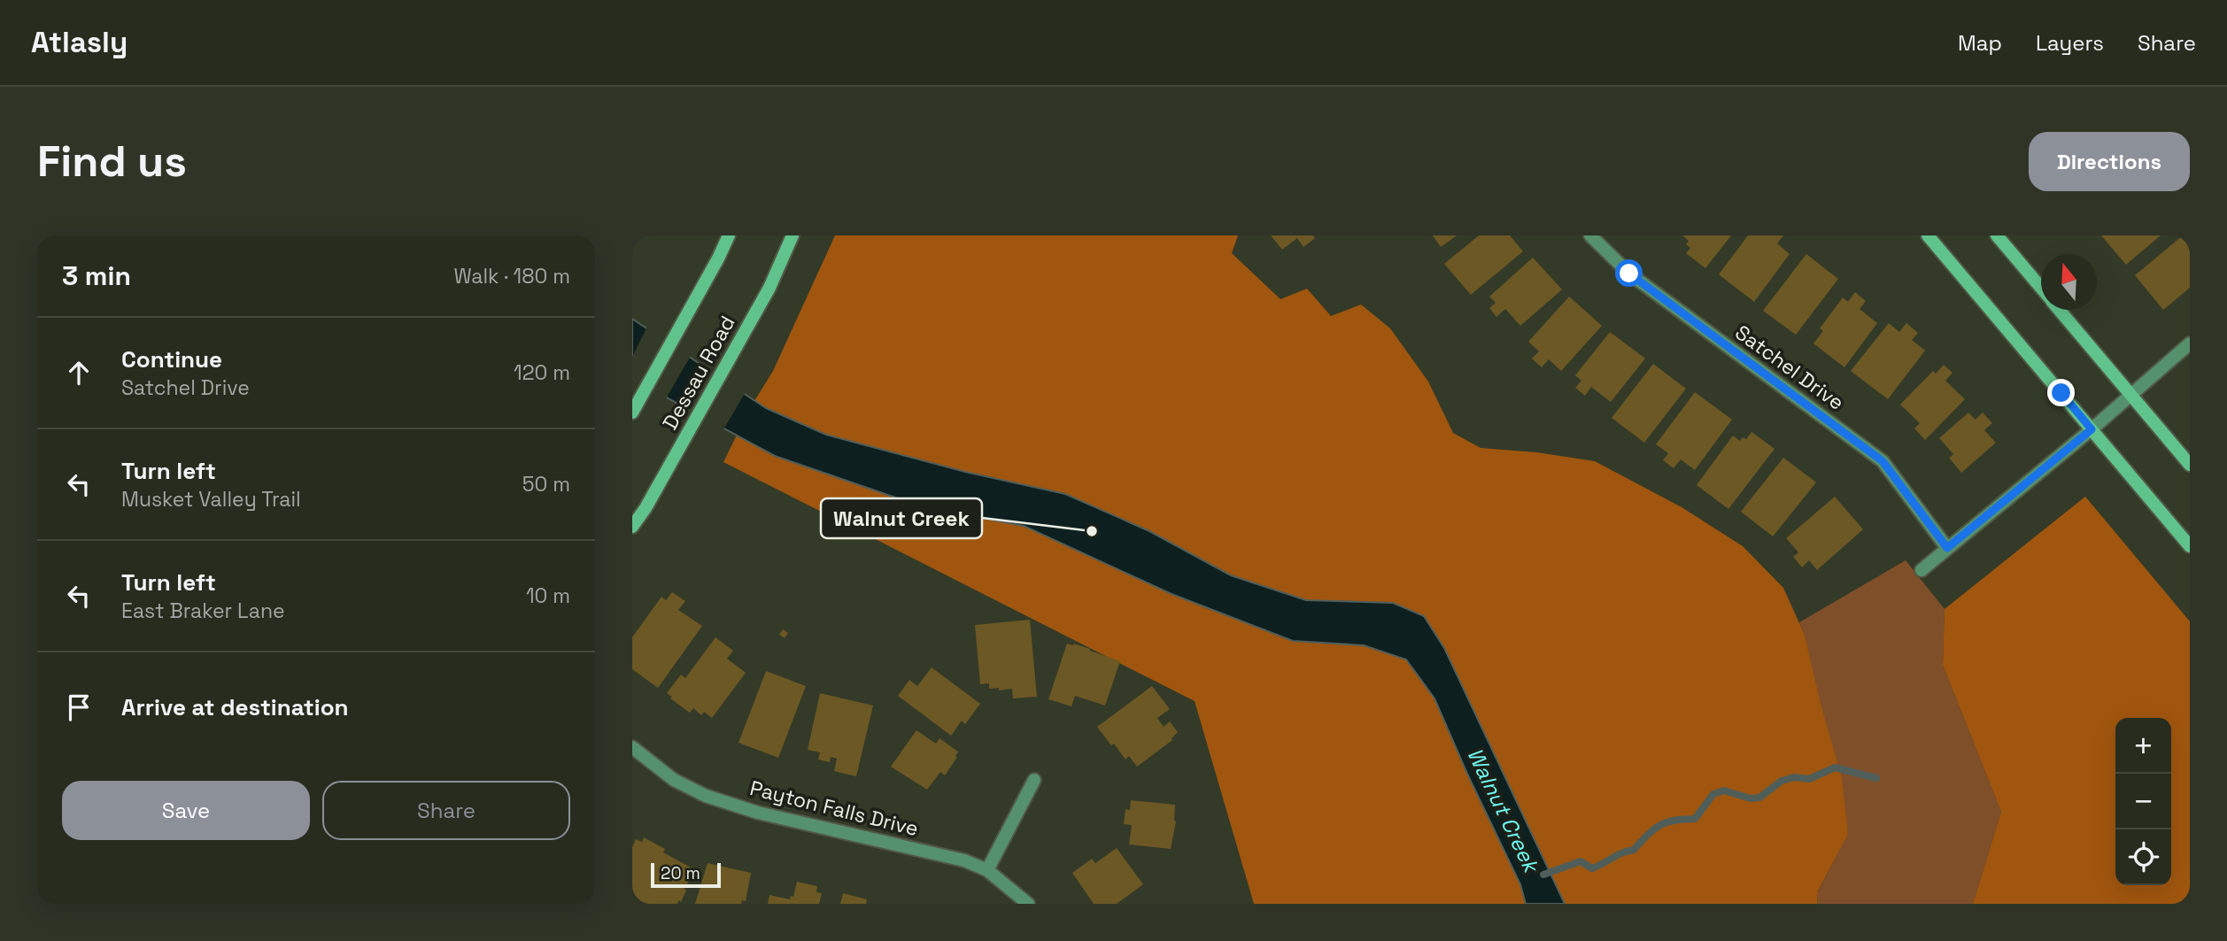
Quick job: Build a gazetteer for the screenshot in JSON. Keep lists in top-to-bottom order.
{
  "streets": {
    "street": ["Satchel Drive", "Dessau Road", "Payton Falls Drive"]
  },
  "water": ["Walnut Creek"],
  "places": ["Walnut Creek"],
  "scale_bar": "20 m",
  "north": "top",
  "page": {
    "header": "Atlasly",
    "nav": ["Map", "Layers", "Share"],
    "buttons": [
      "Directions",
      ["Save", "Share"]
    ],
    "title": "Find us",
    "heading": ["3 min", "Walk · 180 m"],
    "list": [
      ["Continue", "Satchel Drive", "120 m"],
      ["Turn left", "Musket Valley Trail", "50 m"],
      ["Turn left", "East Braker Lane", "10 m"],
      "Arrive at destination"
    ],
    "map_buttons": ["+", "−"],
    "scale": "20 m"
  }
}
